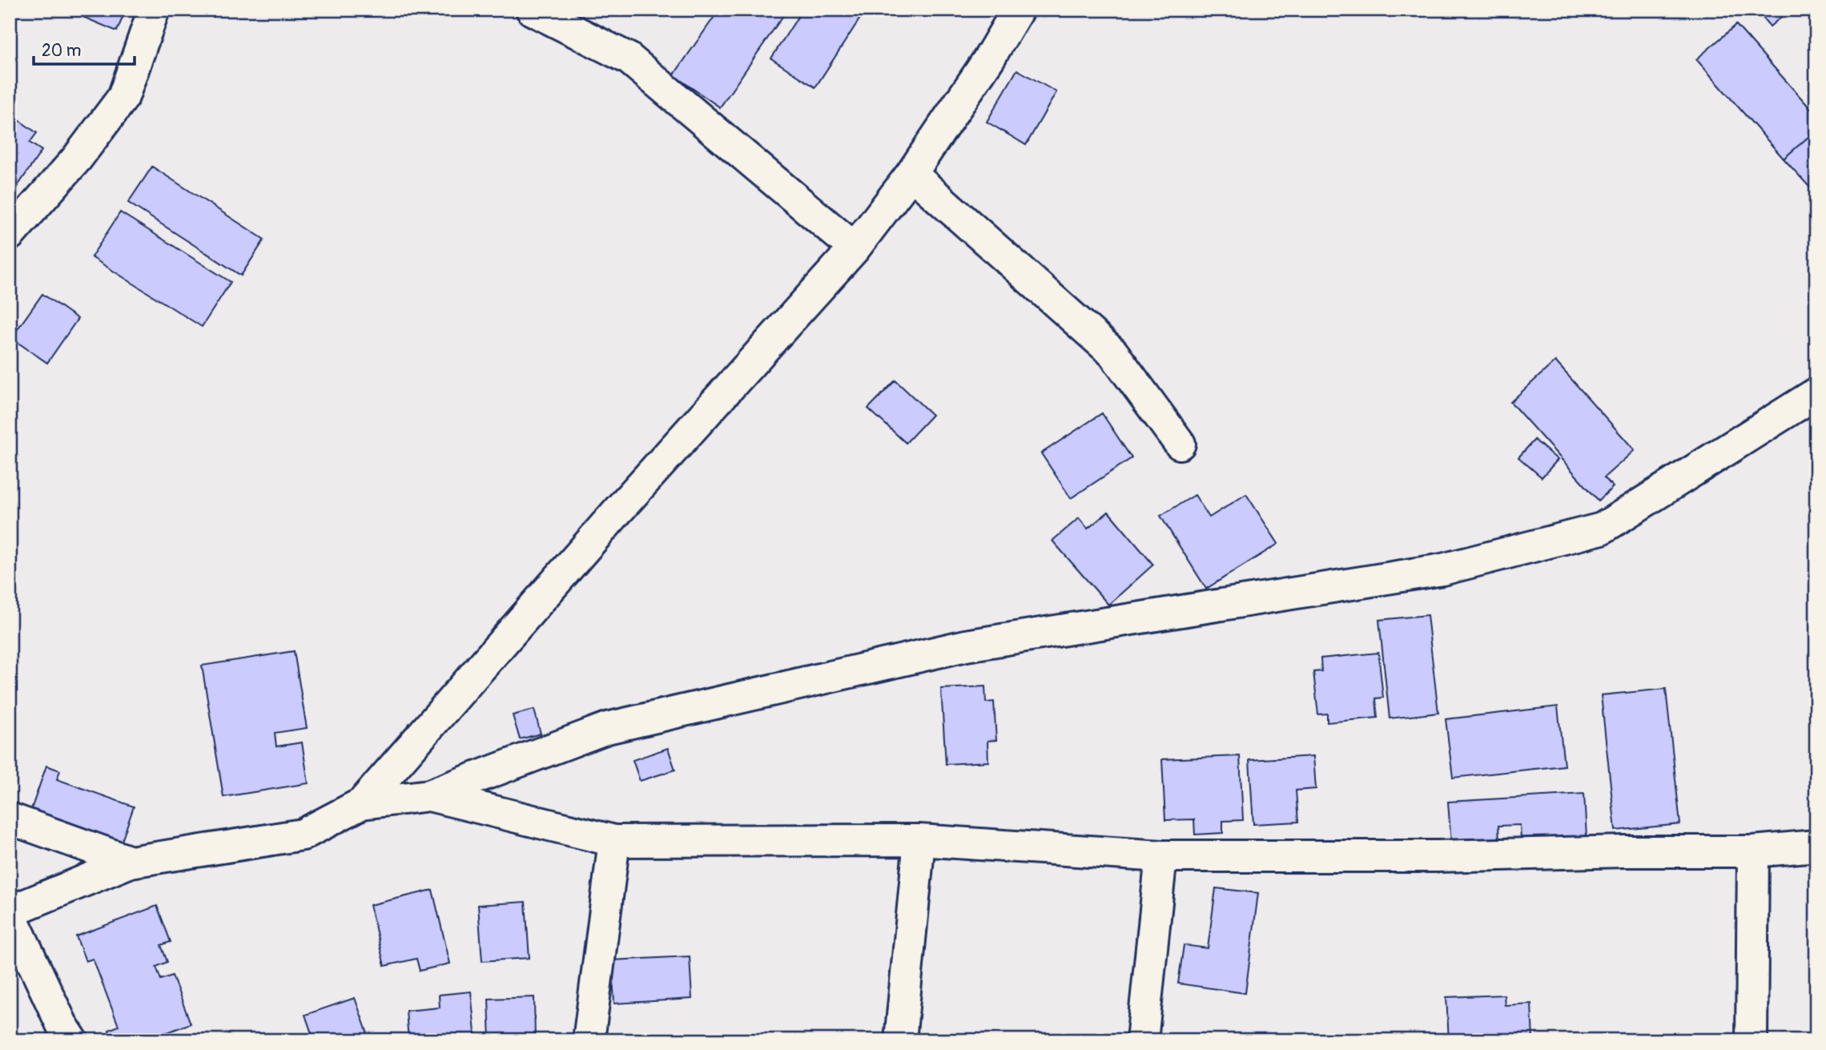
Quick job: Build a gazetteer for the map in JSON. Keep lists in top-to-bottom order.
{
  "scale_bar": "20 m"
}
